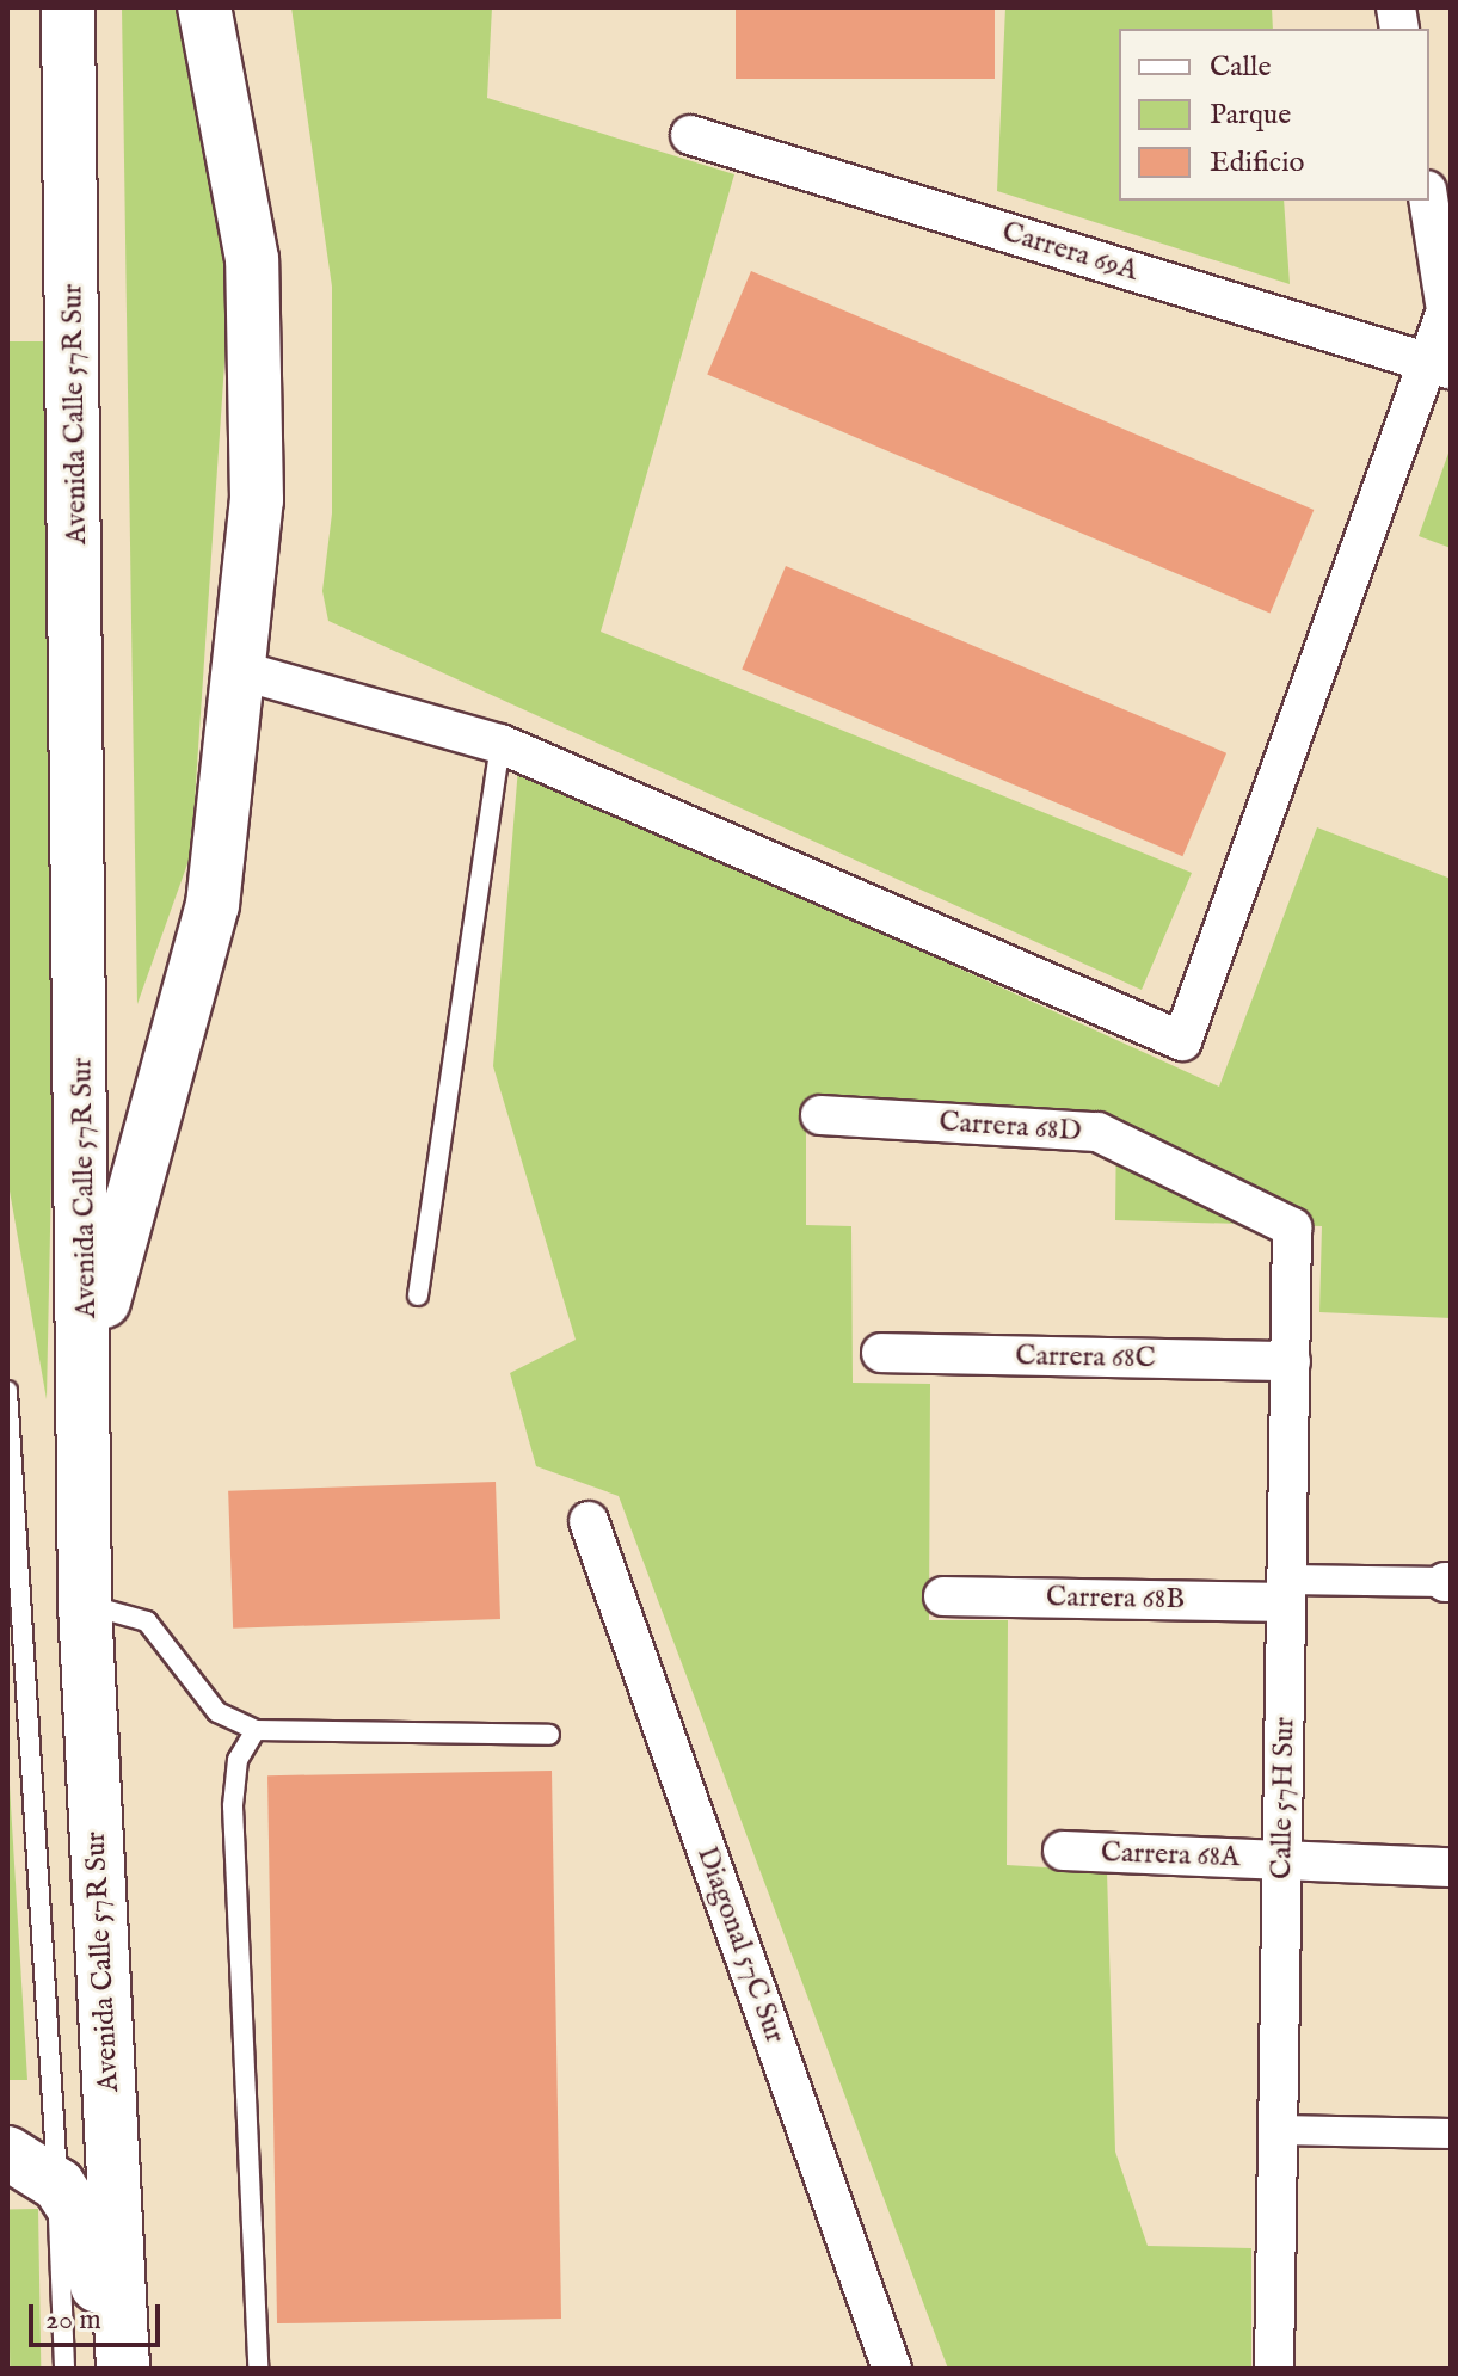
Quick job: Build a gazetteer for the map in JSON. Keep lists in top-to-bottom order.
{
  "streets": {
    "highway": ["Avenida Calle 57R Sur"],
    "street": [
      "Carrera 69A",
      "Carrera 68D",
      "Carrera 68C",
      "Carrera 68B",
      "Calle 57H Sur",
      "Carrera 68A",
      "Diagonal 57C Sur"
    ]
  },
  "crossings": [
    ["Carrera 68D", "Calle 57H Sur"],
    ["Carrera 68C", "Calle 57H Sur"],
    ["Carrera 68B", "Calle 57H Sur"],
    ["Calle 57H Sur", "Carrera 68A"]
  ],
  "legend": ["Calle", "Parque", "Edificio"],
  "scale_bar": "20 m"
}
